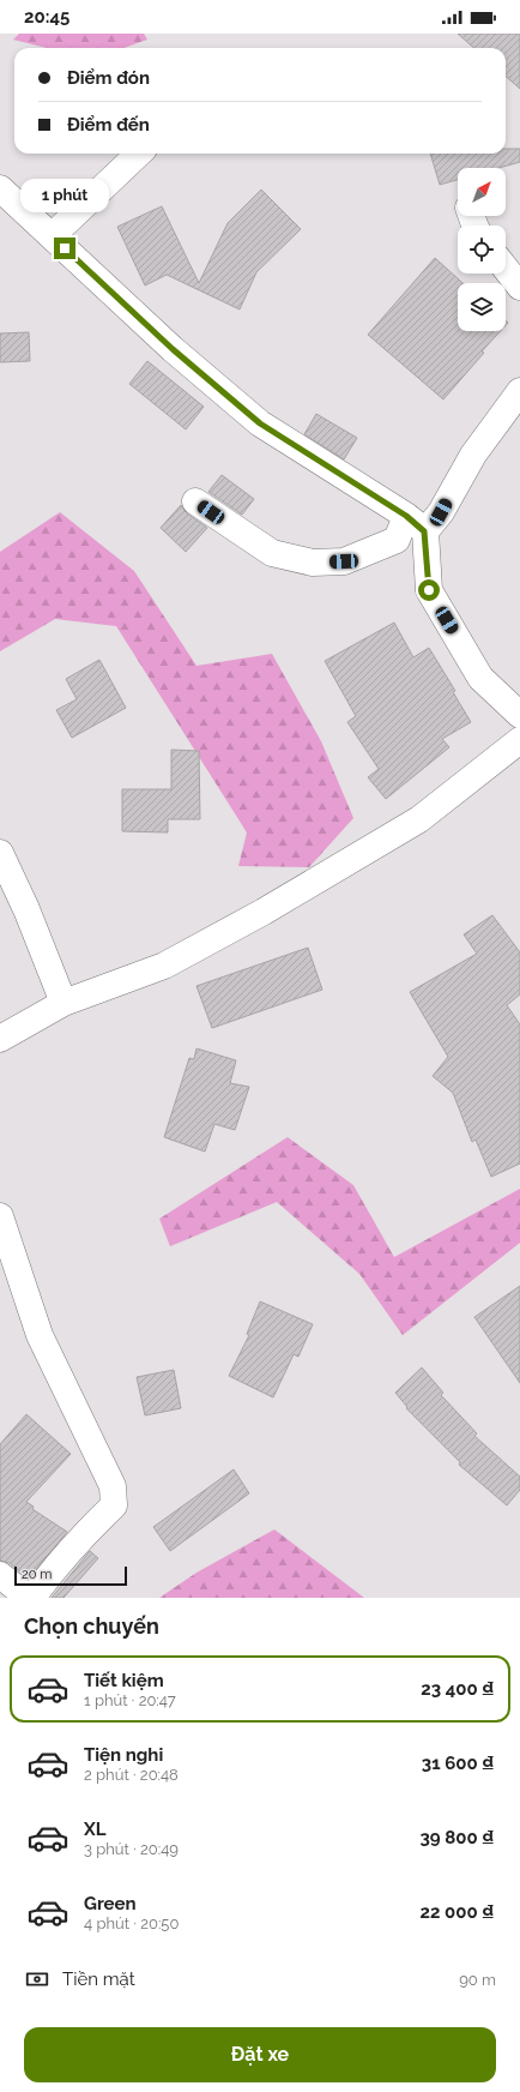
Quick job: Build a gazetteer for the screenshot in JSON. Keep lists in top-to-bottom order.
{
  "scale_bar": "20 m",
  "north": "top right",
  "page": {
    "status": "20:45",
    "banner": ["Điểm đón", "Điểm đến"],
    "bubble": "1 phút",
    "scale": "20 m",
    "heading": "Chọn chuyến",
    "list": [
      {
        "name": "Tiết kiệm",
        "note": "1 phút · 20:47",
        "value": "23 400 ₫"
      },
      {
        "name": "Tiện nghi",
        "note": "2 phút · 20:48",
        "value": "31 600 ₫"
      },
      {
        "name": "XL",
        "note": "3 phút · 20:49",
        "value": "39 800 ₫"
      },
      {
        "name": "Green",
        "note": "4 phút · 20:50",
        "value": "22 000 ₫"
      }
    ],
    "pay": ["Tiền mặt", "90 m"],
    "buttons": "Đặt xe"
  }
}
